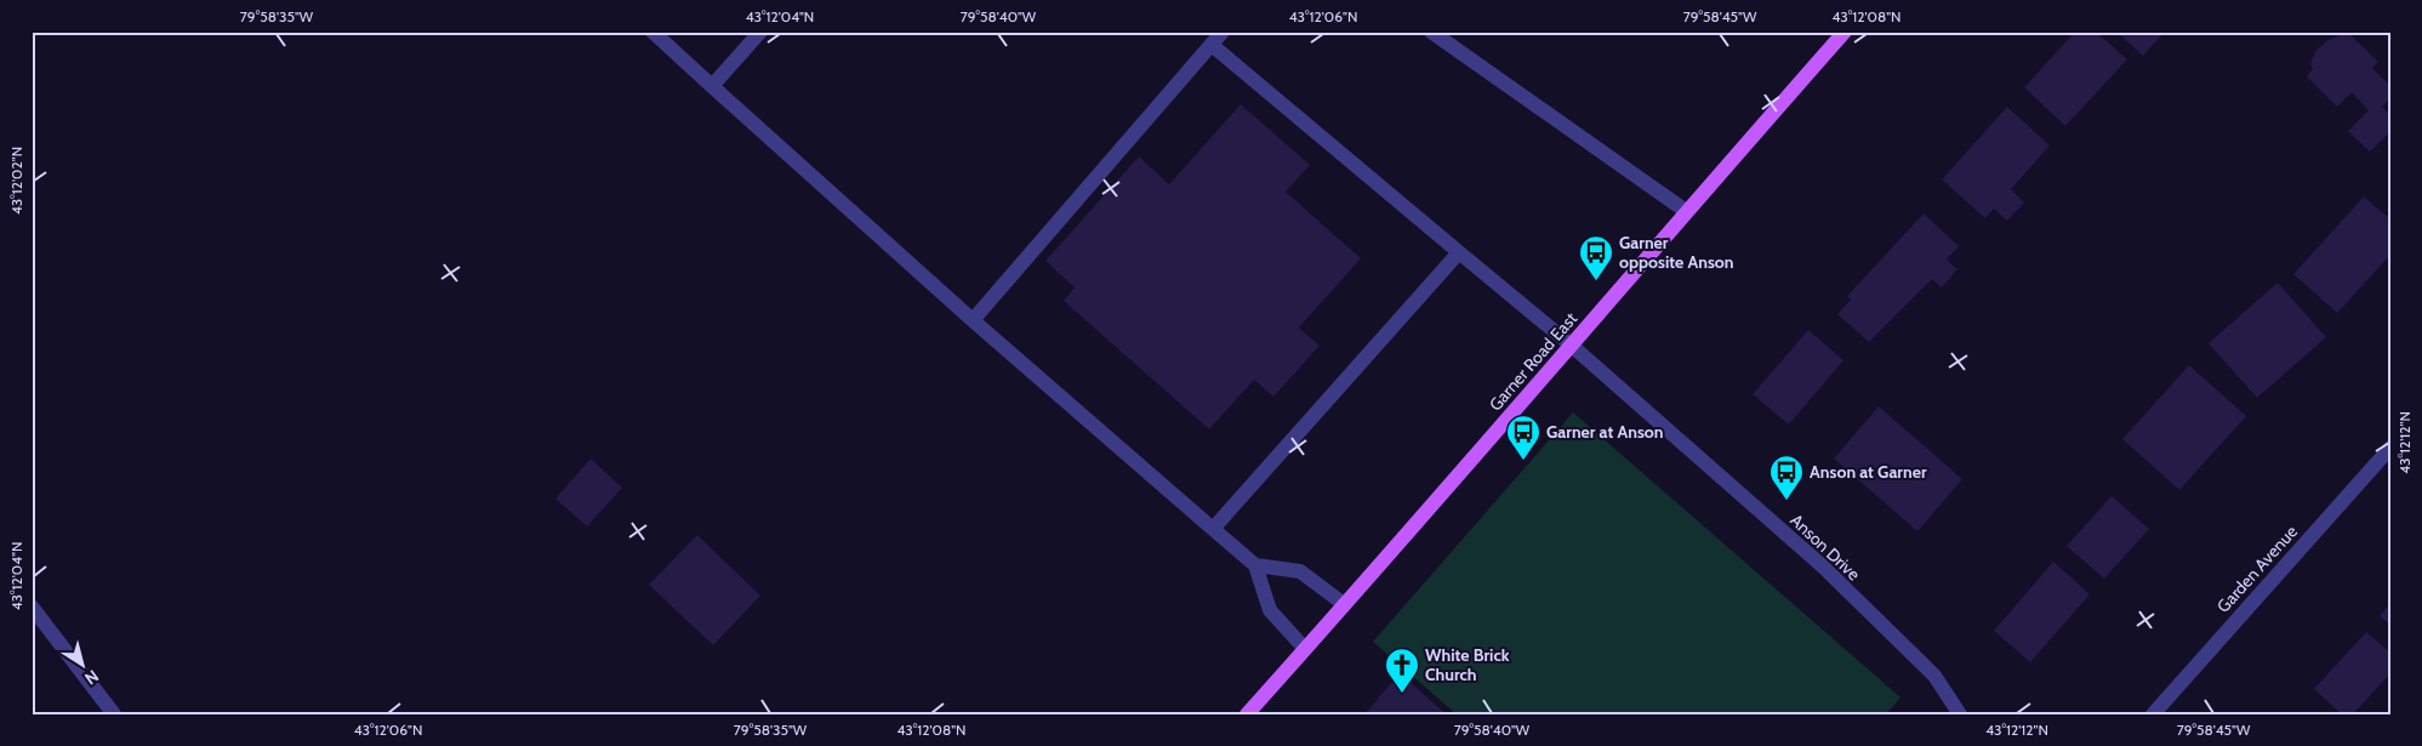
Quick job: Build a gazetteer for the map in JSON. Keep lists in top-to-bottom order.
{
  "streets": {
    "main road": ["Garner Road East"],
    "street": ["Anson Drive", "Garden Avenue"]
  },
  "crossings": [
    ["Garner Road East", "Anson Drive"]
  ],
  "places": {
    "bus stop": ["Garner opposite Anson", "Garner at Anson", "Anson at Garner"],
    "church": ["White Brick Church"]
  },
  "north": "bottom right",
  "coordinates": [
    "79°58'35\"W",
    "43°12'04\"N",
    "79°58'40\"W",
    "43°12'06\"N",
    "79°58'45\"W",
    "43°12'08\"N",
    "43°12'02\"N",
    "43°12'12\"N"
  ]
}
